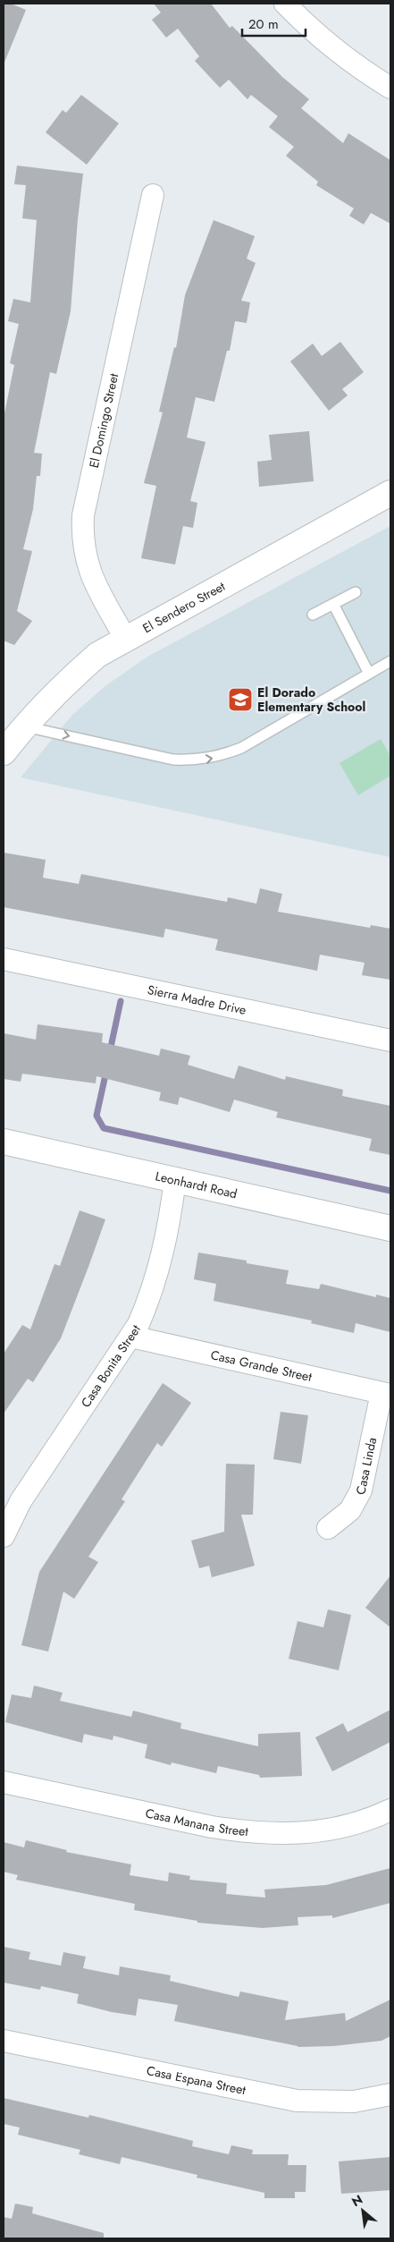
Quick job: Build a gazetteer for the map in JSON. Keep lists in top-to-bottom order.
{
  "streets": {
    "street": [
      "El Domingo Street",
      "El Sendero Street",
      "Sierra Madre Drive",
      "Leonhardt Road",
      "Casa Grande Street",
      "Casa Bonita Street",
      "Casa Linda",
      "Casa Manana Street",
      "Casa Espana Street"
    ]
  },
  "crossings": [
    ["El Domingo Street", "El Sendero Street"],
    ["Leonhardt Road", "Casa Bonita Street"],
    ["Casa Grande Street", "Casa Bonita Street"],
    ["Casa Grande Street", "Casa Linda"]
  ],
  "places": {
    "school or university": ["El Dorado Elementary School"]
  },
  "scale_bar": "20 m",
  "north": "top left"
}
